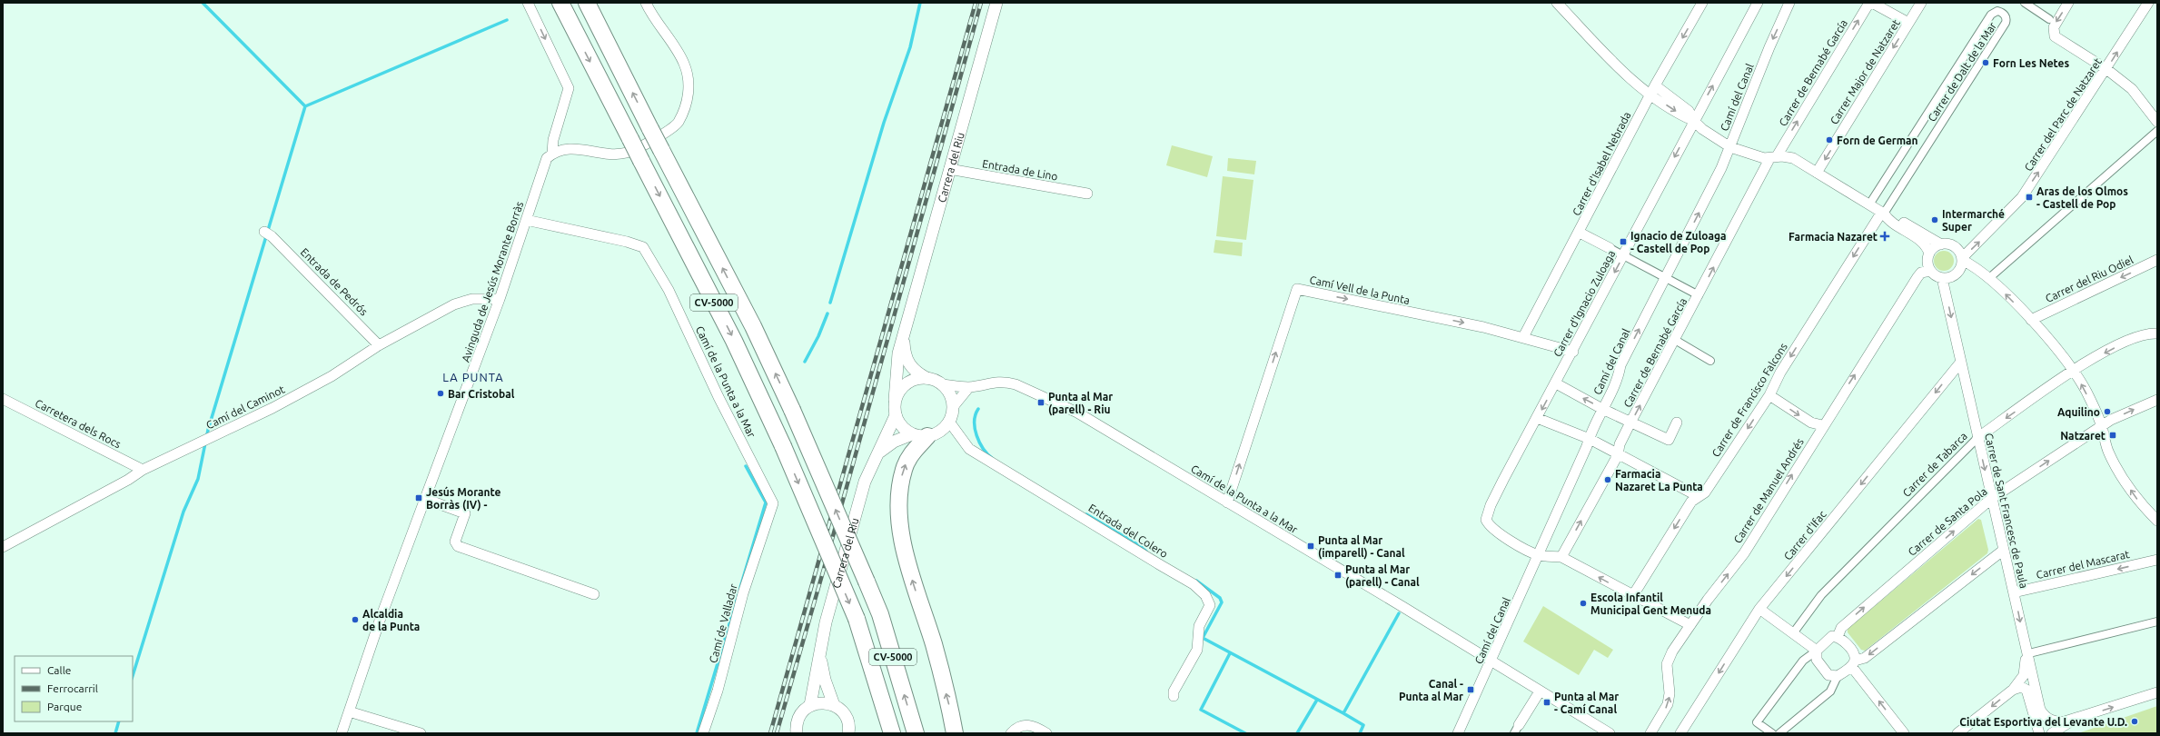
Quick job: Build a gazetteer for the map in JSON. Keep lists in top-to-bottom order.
{
  "streets": {
    "highway": ["CV-5000"],
    "street": [
      "Carrer Major de Natzaret",
      "Carrer de Dalt de la Mar",
      "Carrer de Bernabé García",
      "Camí del Canal",
      "Carrer del Parc de Natzaret",
      "Carrer d'Isabel Nebrada",
      "Carrera del Riu",
      "Entrada de Lino",
      "Carrer del Riu Odiel",
      "Entrada de Pedrós",
      "Avinguda de Jesús Morante Borràs",
      "Camí Vell de la Punta",
      "Carrer d'Ignacio Zuloaga",
      "Camí de la Punta a la Mar",
      "Carrer de Francisco Falcons",
      "Camí del Caminot",
      "Carretera dels Rocs",
      "Carrer de Tabarca",
      "Carrer de Manuel Andrés",
      "Carrer de Sant Francesc de Paula",
      "Carrer de Santa Pola",
      "Entrada del Colero",
      "Carrer d'Ifac",
      "Carrer del Mascarat",
      "Camí de Valladar"
    ]
  },
  "crossings": [
    ["Carrer de Dalt de la Mar", "Carrer de Francisco Falcons"],
    ["Camí del Canal", "Carrer d'Ignacio Zuloaga"],
    ["Camí del Canal", "Camí de la Punta a la Mar"],
    ["Carrer del Parc de Natzaret", "Carrer de Manuel Andrés"],
    ["Carrer del Parc de Natzaret", "Carrer de Sant Francesc de Paula"],
    ["Carrer d'Isabel Nebrada", "Camí Vell de la Punta"],
    ["Carrera del Riu", "Entrada de Lino"],
    ["Carrera del Riu", "Camí de la Punta a la Mar"],
    ["Carrera del Riu", "Entrada del Colero"],
    ["Entrada de Pedrós", "Camí del Caminot"],
    ["Avinguda de Jesús Morante Borràs", "Camí de la Punta a la Mar"],
    ["Avinguda de Jesús Morante Borràs", "Camí del Caminot"],
    ["Camí Vell de la Punta", "Carrer d'Ignacio Zuloaga"],
    ["Camí Vell de la Punta", "Camí de la Punta a la Mar"],
    ["Camí de la Punta a la Mar", "Entrada del Colero"],
    ["Camí de la Punta a la Mar", "Camí de Valladar"],
    ["Camí del Caminot", "Carretera dels Rocs"],
    ["Carrer de Tabarca", "Carrer de Sant Francesc de Paula"],
    ["Carrer de Manuel Andrés", "Carrer de Sant Francesc de Paula"],
    ["Carrer de Sant Francesc de Paula", "Carrer de Santa Pola"],
    ["Carrer de Sant Francesc de Paula", "Carrer d'Ifac"],
    ["Carrer de Sant Francesc de Paula", "Carrer del Mascarat"]
  ],
  "one_way": [
    "Carrer Major de Natzaret",
    "Carrer de Bernabé García",
    "Carrer de Francisco Falcons",
    "Carrer de Tabarca",
    "Carrer de Manuel Andrés",
    "Carrer de Sant Francesc de Paula",
    "Carrer d'Ifac"
  ],
  "districts": ["LA PUNTA"],
  "places": {
    "other": [
      "Forn Les Netes",
      "Forn de German",
      "Intermarché Super",
      "Bar Cristobal",
      "Aquilino",
      "Farmacia Nazaret La Punta",
      "Escola Infantil Municipal Gent Menuda",
      "Alcaldia de la Punta",
      "Ciutat Esportiva del Levante U.D."
    ],
    "transit": [
      "Aras de los Olmos - Castell de Pop",
      "Ignacio de Zuloaga - Castell de Pop",
      "Punta al Mar (parell) - Riu",
      "Natzaret",
      "Jesús Morante Borràs (IV) -",
      "Punta al Mar (imparell) - Canal",
      "Punta al Mar (parell) - Canal",
      "Canal - Punta al Mar",
      "Punta al Mar - Camí Canal"
    ],
    "health": ["Farmacia Nazaret"]
  },
  "legend": ["Calle", "Ferrocarril", "Parque"]
}
